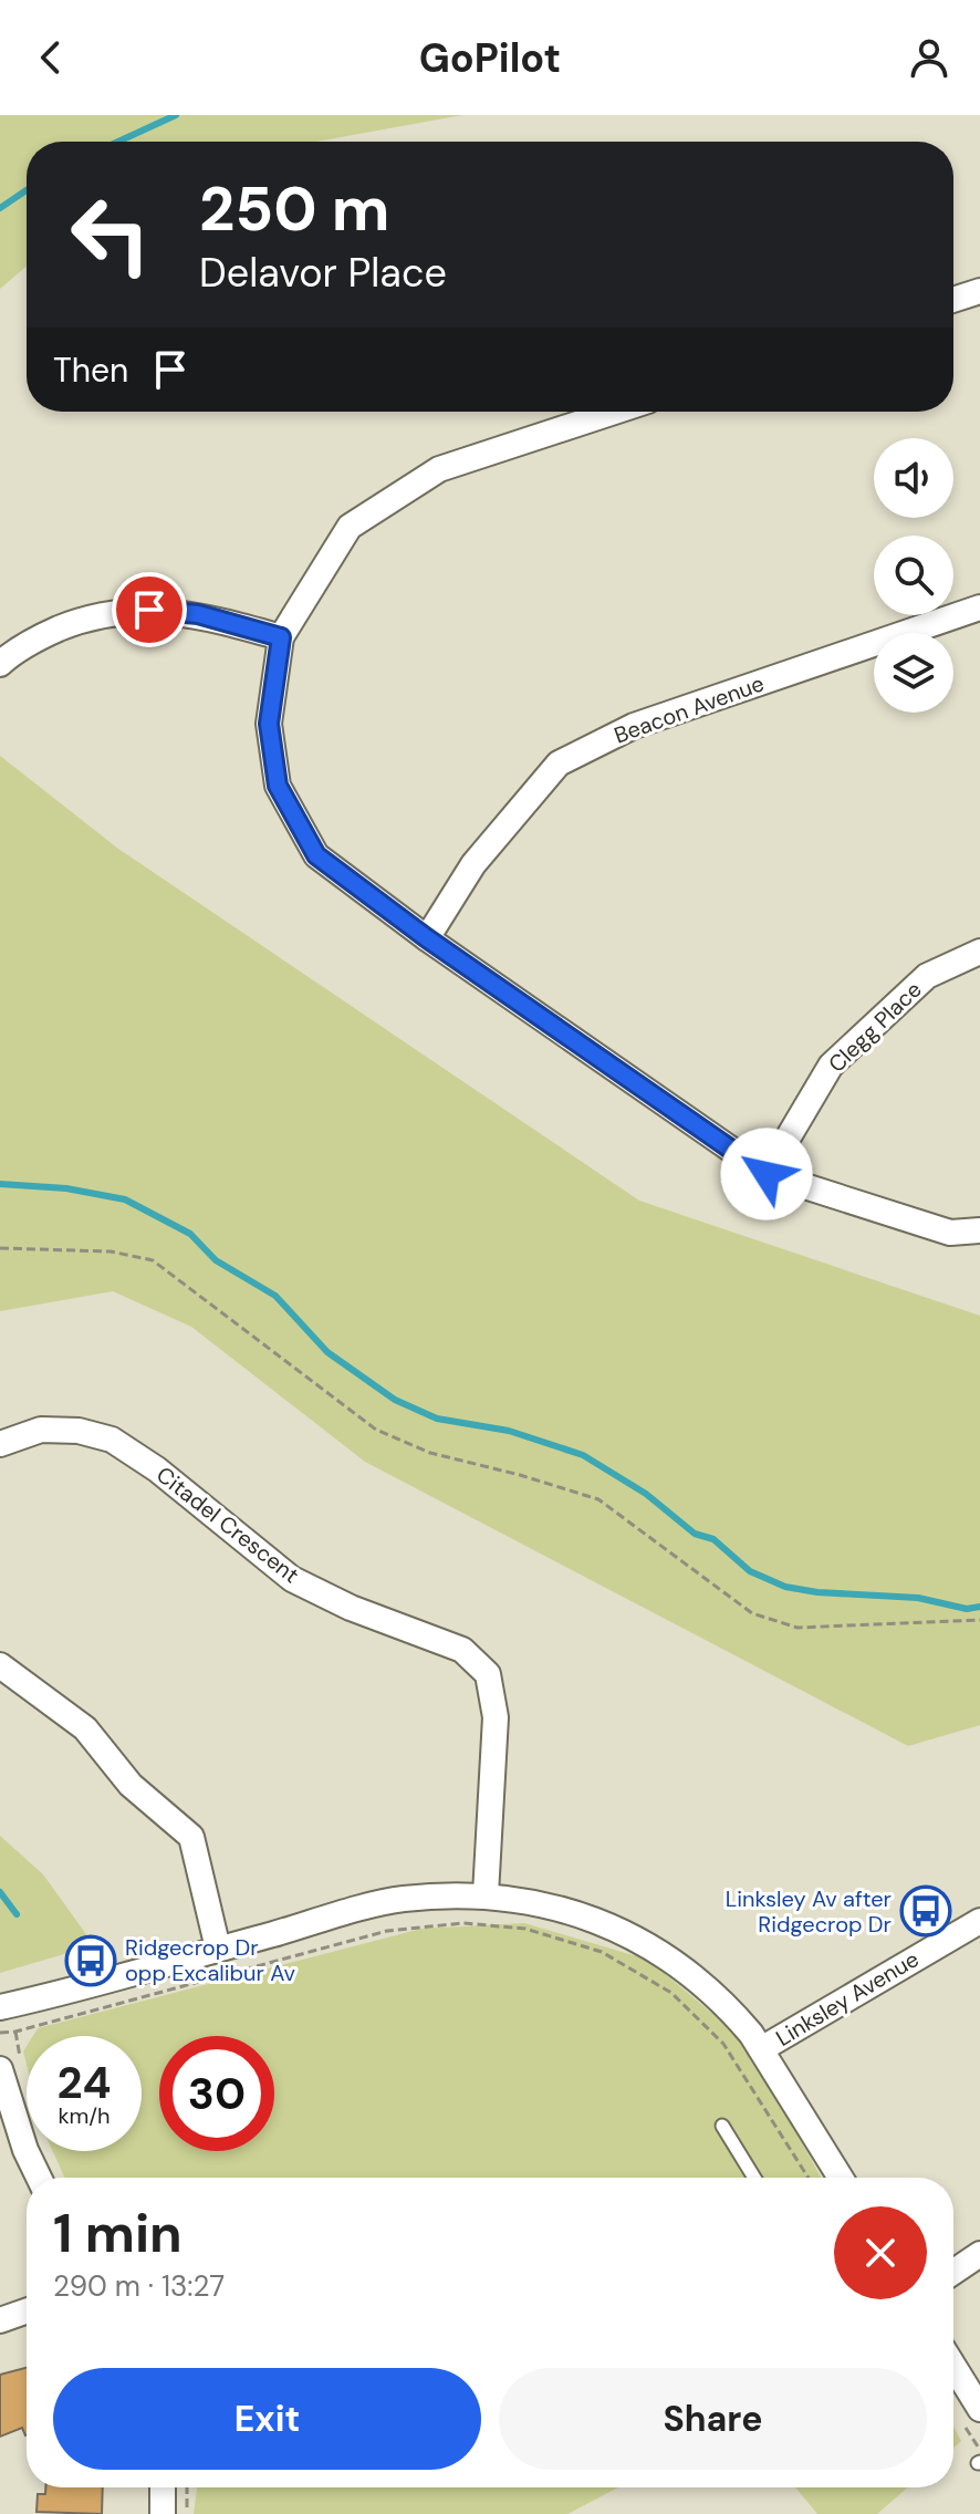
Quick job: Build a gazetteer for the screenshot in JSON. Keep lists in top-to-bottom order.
{
  "streets": {
    "street": [
      "Beacon Avenue",
      "Clegg Place",
      "Citadel Crescent",
      "Linksley Avenue"
    ]
  },
  "places": {
    "bus stop": ["Linksley Av after Ridgecrop Dr", "Ridgecrop Dr opp Excalibur Av"]
  },
  "page": {
    "header": "GoPilot",
    "turn": ["250 m", "Delavor Place"],
    "then": "Then",
    "speed": "24 km/h",
    "limit": "30",
    "heading": ["1 min", "290 m · 13:27"],
    "buttons": ["Exit", "Share"]
  }
}
